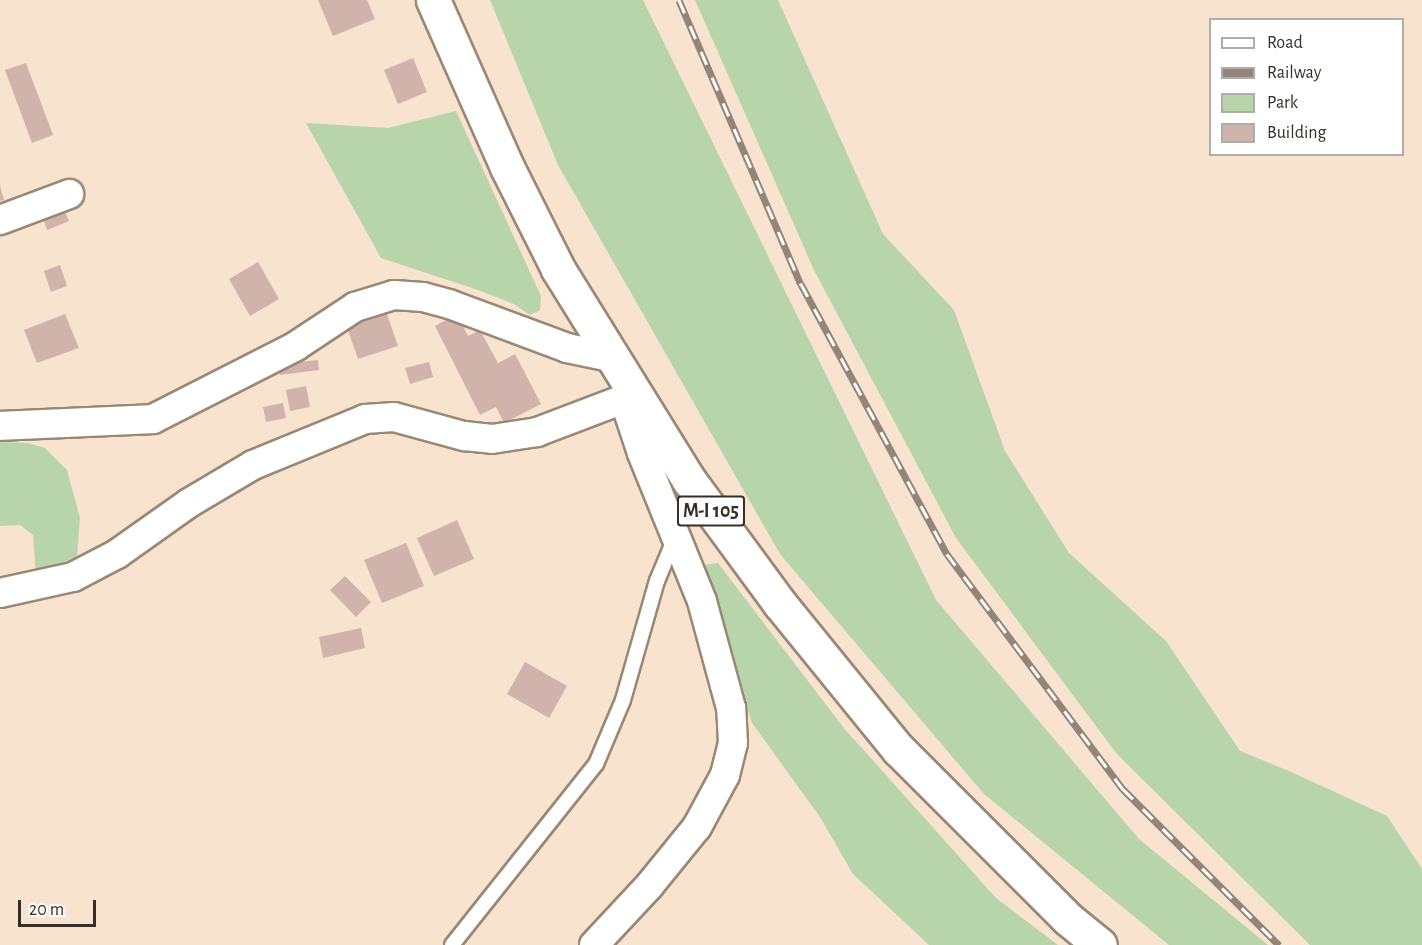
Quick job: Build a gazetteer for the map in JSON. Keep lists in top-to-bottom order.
{
  "streets": {
    "main road": ["M-I 105"]
  },
  "legend": [
    "Road",
    "Railway",
    "Park",
    "Building"
  ],
  "scale_bar": "20 m"
}
